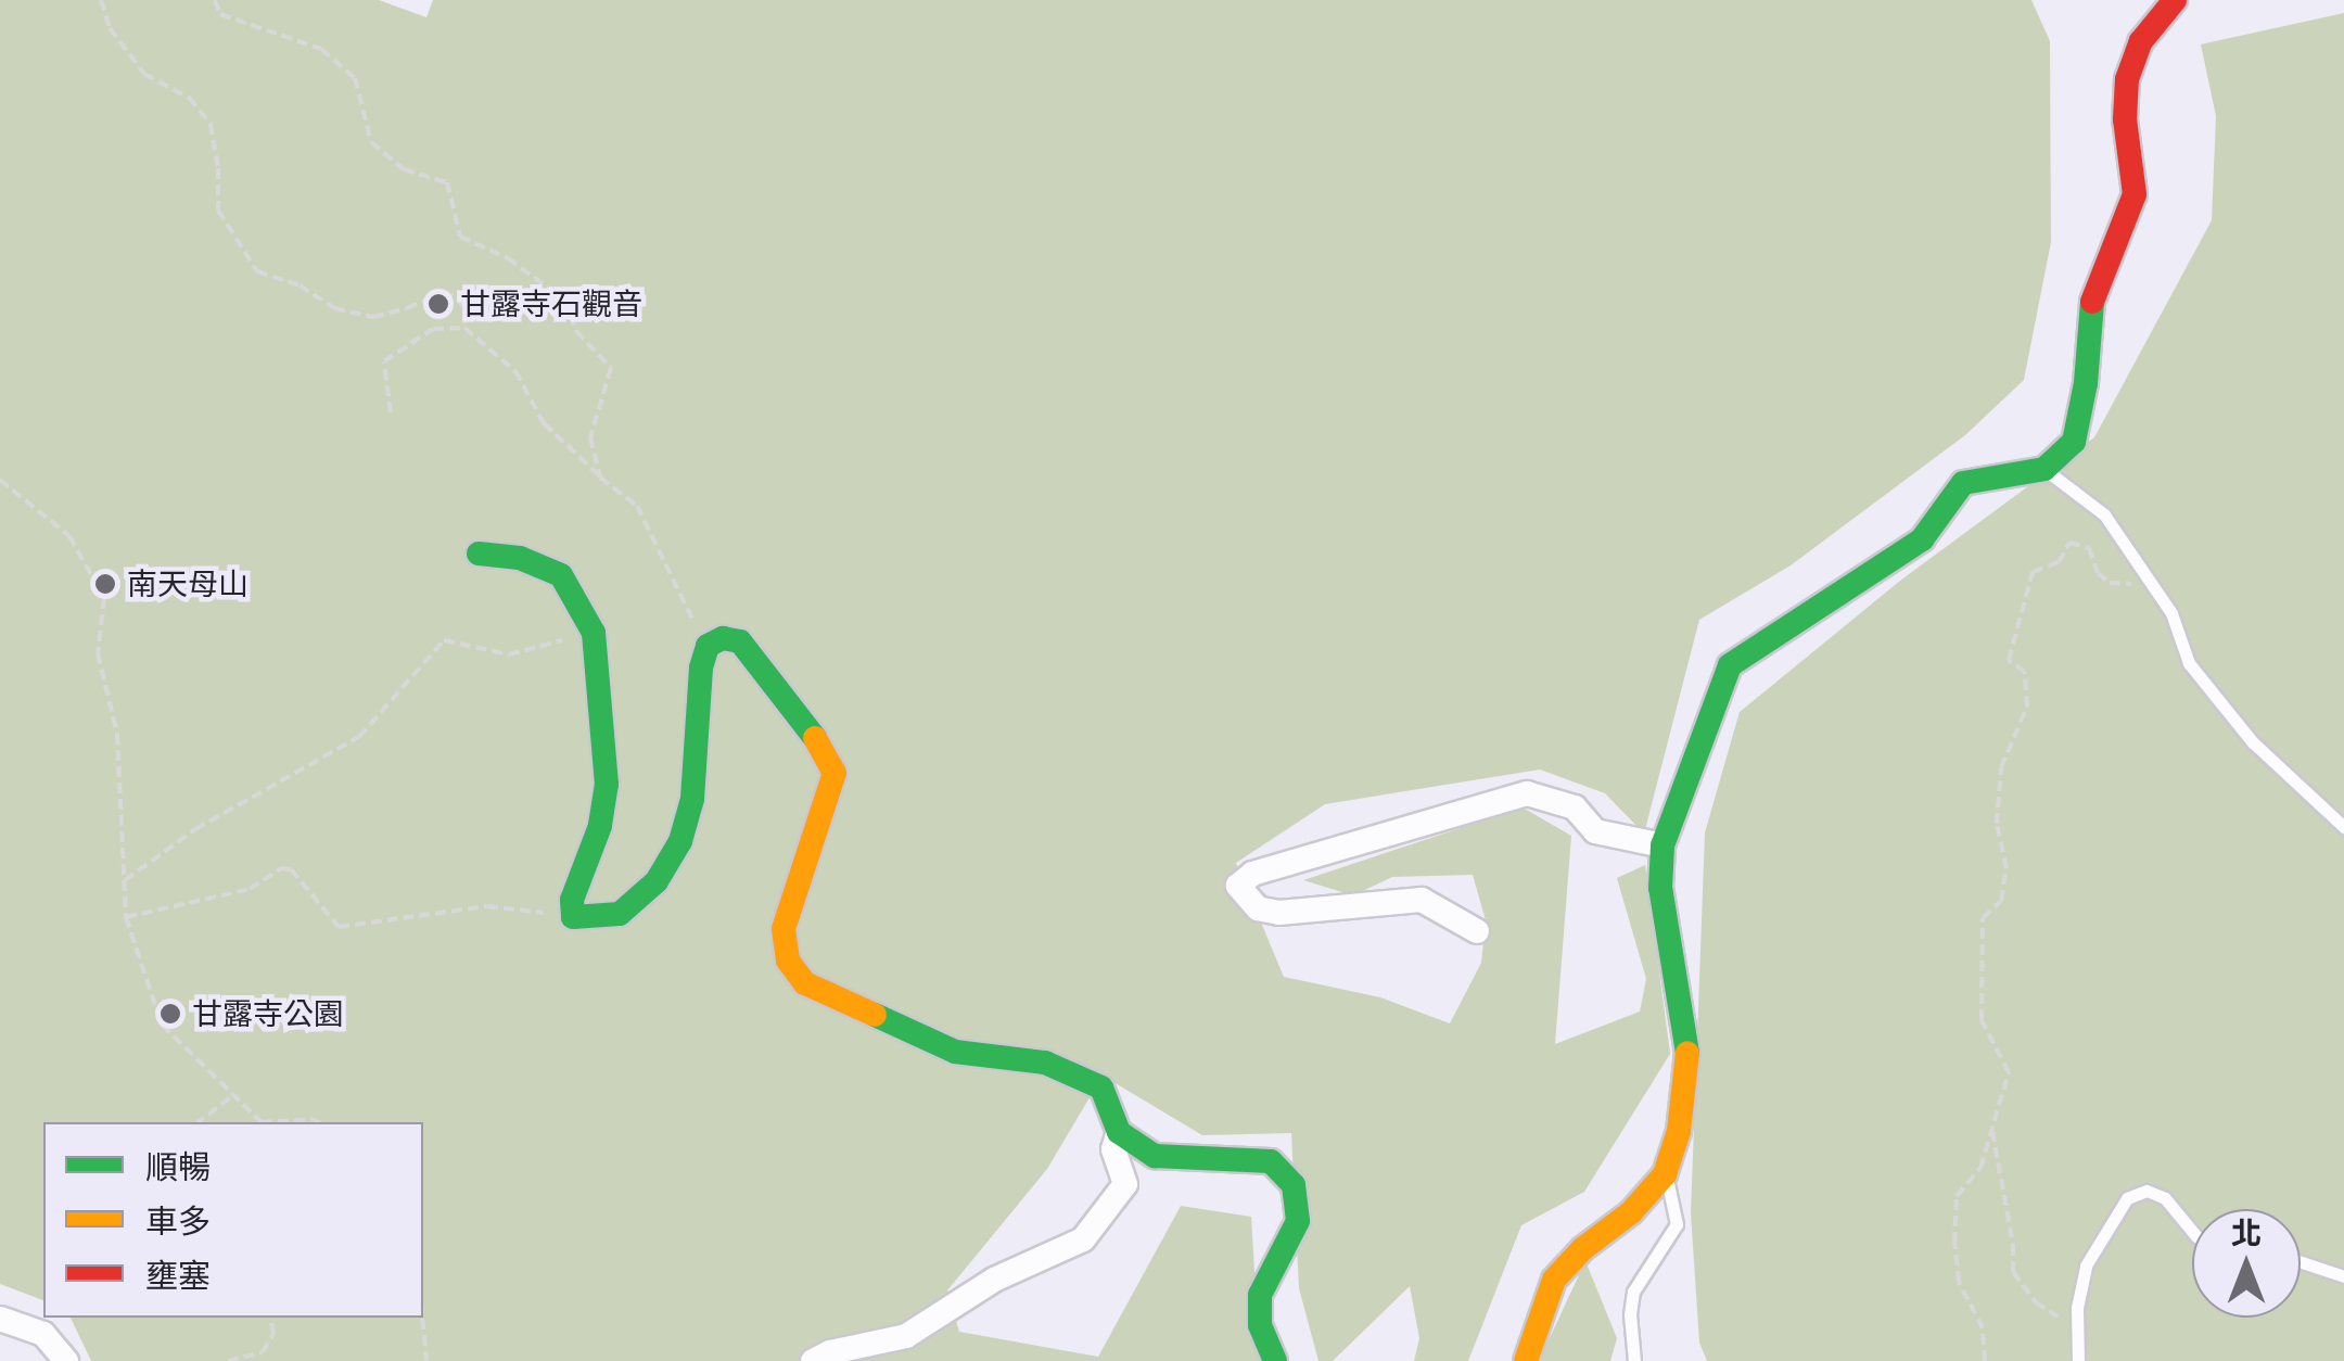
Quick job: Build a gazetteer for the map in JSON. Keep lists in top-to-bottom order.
{
  "places": ["甘露寺石觀音", "南天母山", "甘露寺公園"],
  "legend": ["順暢", "車多", "壅塞"],
  "north": "top"
}
